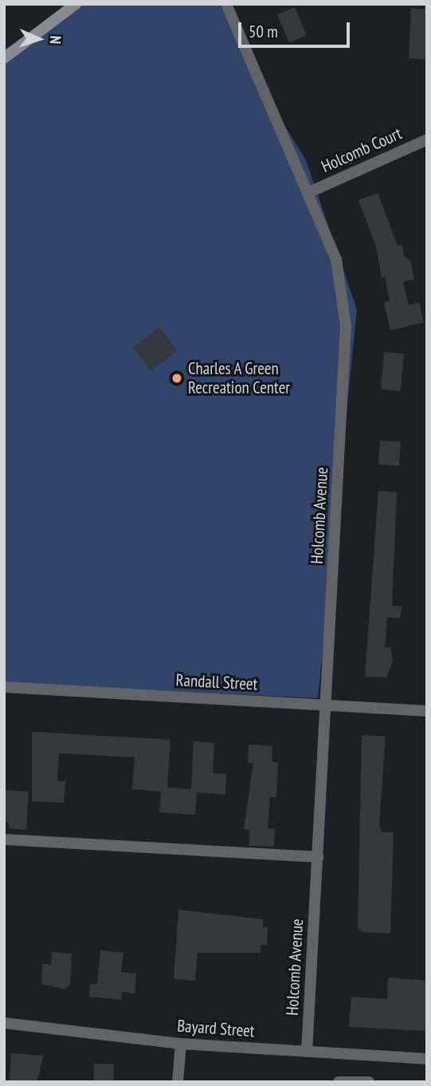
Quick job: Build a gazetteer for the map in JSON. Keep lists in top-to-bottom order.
{
  "streets": {
    "street": [
      "Holcomb Court",
      "Holcomb Avenue",
      "Randall Street",
      "Bayard Street"
    ]
  },
  "crossings": [
    ["Holcomb Court", "Holcomb Avenue"],
    ["Holcomb Avenue", "Randall Street"],
    ["Holcomb Avenue", "Bayard Street"]
  ],
  "places": ["Charles A Green Recreation Center"],
  "scale_bar": "50 m",
  "north": "right"
}
